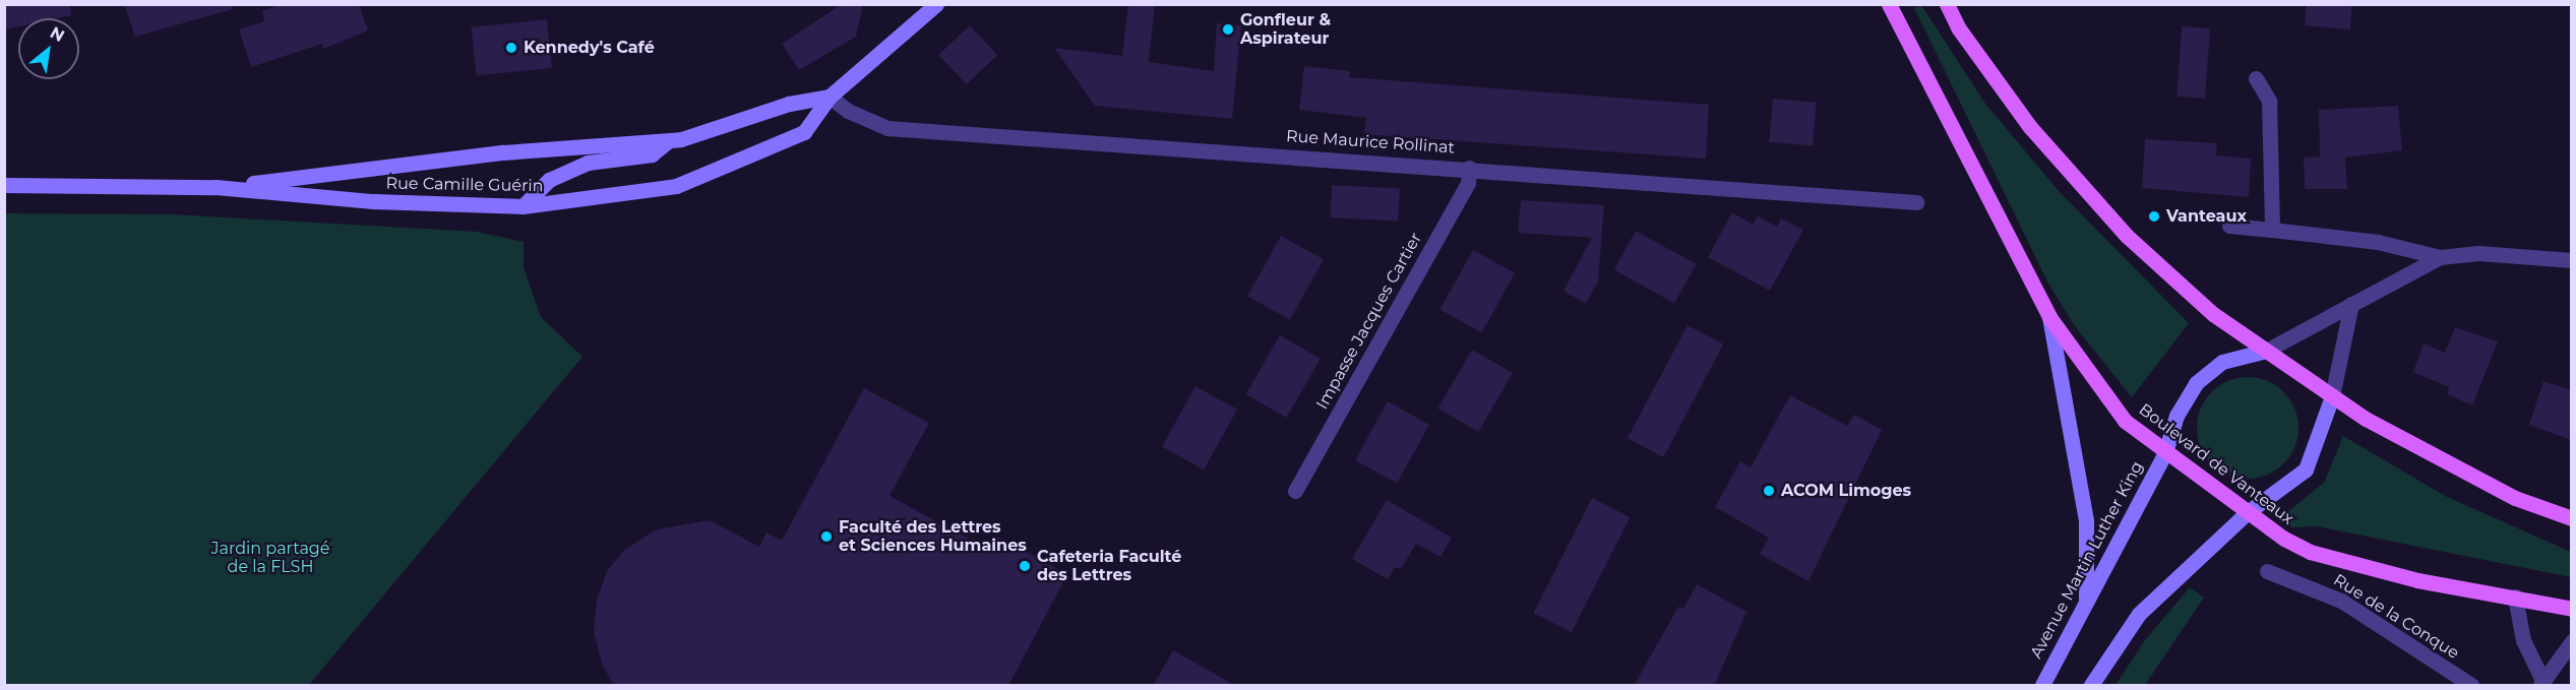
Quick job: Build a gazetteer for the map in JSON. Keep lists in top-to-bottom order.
{
  "streets": {
    "main road": ["Rue Camille Guérin", "Boulevard de Vanteaux", "Avenue Martin Luther King"],
    "street": ["Rue Maurice Rollinat", "Impasse Jacques Cartier", "Rue de la Conque"]
  },
  "crossings": [
    ["Rue Maurice Rollinat", "Rue Camille Guérin"],
    ["Rue Maurice Rollinat", "Impasse Jacques Cartier"],
    ["Boulevard de Vanteaux", "Avenue Martin Luther King"]
  ],
  "parks": ["Jardin partagé de la FLSH"],
  "places": [
    "Gonfleur & Aspirateur",
    "Kennedy's Café",
    "Vanteaux",
    "ACOM Limoges",
    "Faculté des Lettres et Sciences Humaines",
    "Cafeteria Faculté des Lettres"
  ],
  "north": "top right"
}
